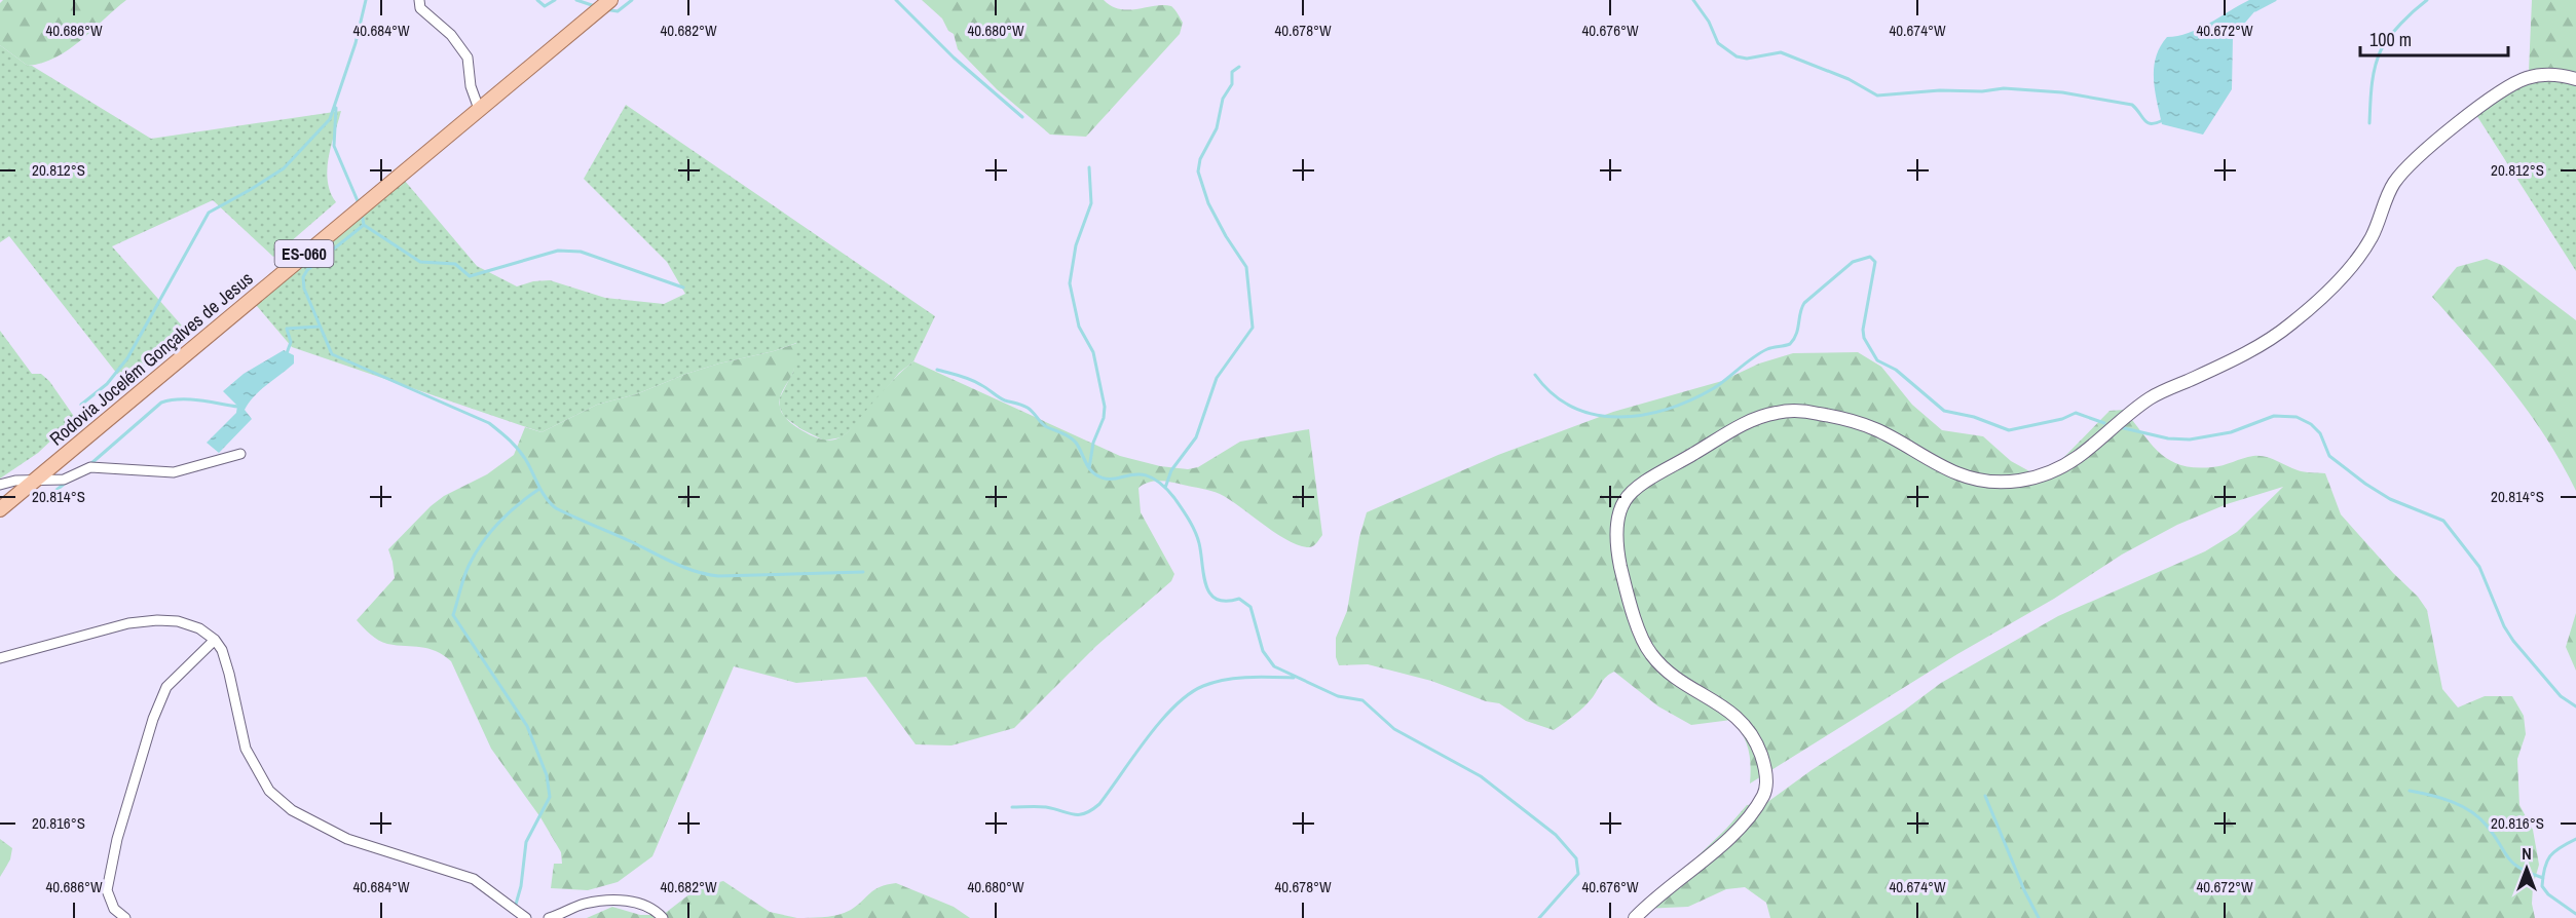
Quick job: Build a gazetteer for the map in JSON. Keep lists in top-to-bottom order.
{
  "streets": {
    "main road": ["ES-060", "Rodovia Jocelém Gonçalves de Jesus"]
  },
  "scale_bar": "100 m",
  "north": "top",
  "coordinates": [
    "40.686°W",
    "40.684°W",
    "40.682°W",
    "40.680°W",
    "40.678°W",
    "40.676°W",
    "40.674°W",
    "40.672°W",
    "20.812°S",
    "20.814°S",
    "20.816°S"
  ]
}
